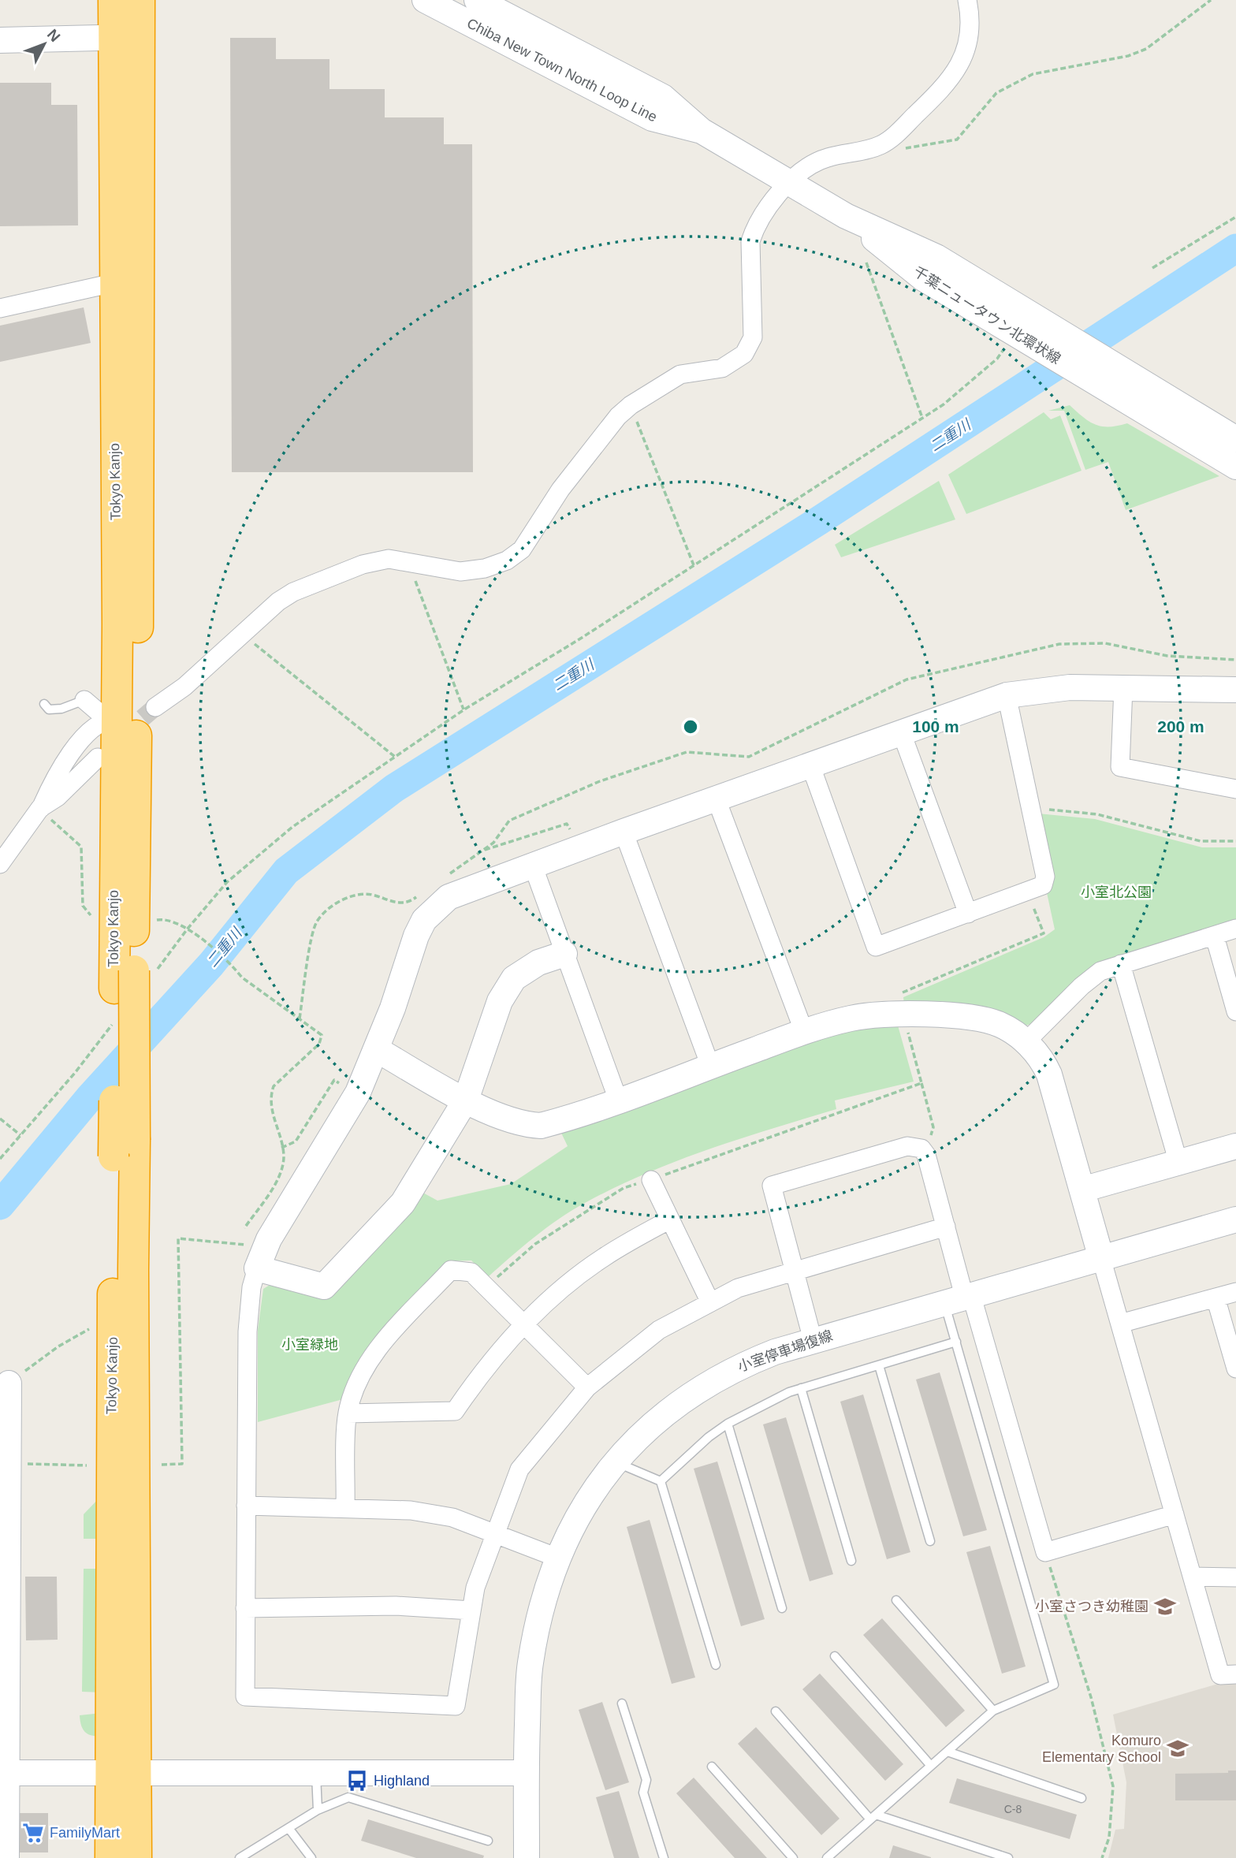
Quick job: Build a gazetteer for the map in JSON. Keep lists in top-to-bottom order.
{
  "streets": {
    "highway": ["Tokyo Kanjo"],
    "street": ["Chiba New Town North Loop Line", "千葉ニュータウン北環状線", "小室停車場復線"]
  },
  "crossings": [
    ["Chiba New Town North Loop Line", "千葉ニュータウン北環状線"]
  ],
  "water": ["二重川"],
  "parks": ["小室北公園", "小室緑地"],
  "places": {
    "school or university": ["小室さつき幼稚園", "Komuro Elementary School"],
    "bus stop": ["Highland"],
    "supermarket": ["FamilyMart"]
  },
  "house_numbers": ["C-8"],
  "north": "top right",
  "rings": ["100 m", "200 m"]
}
